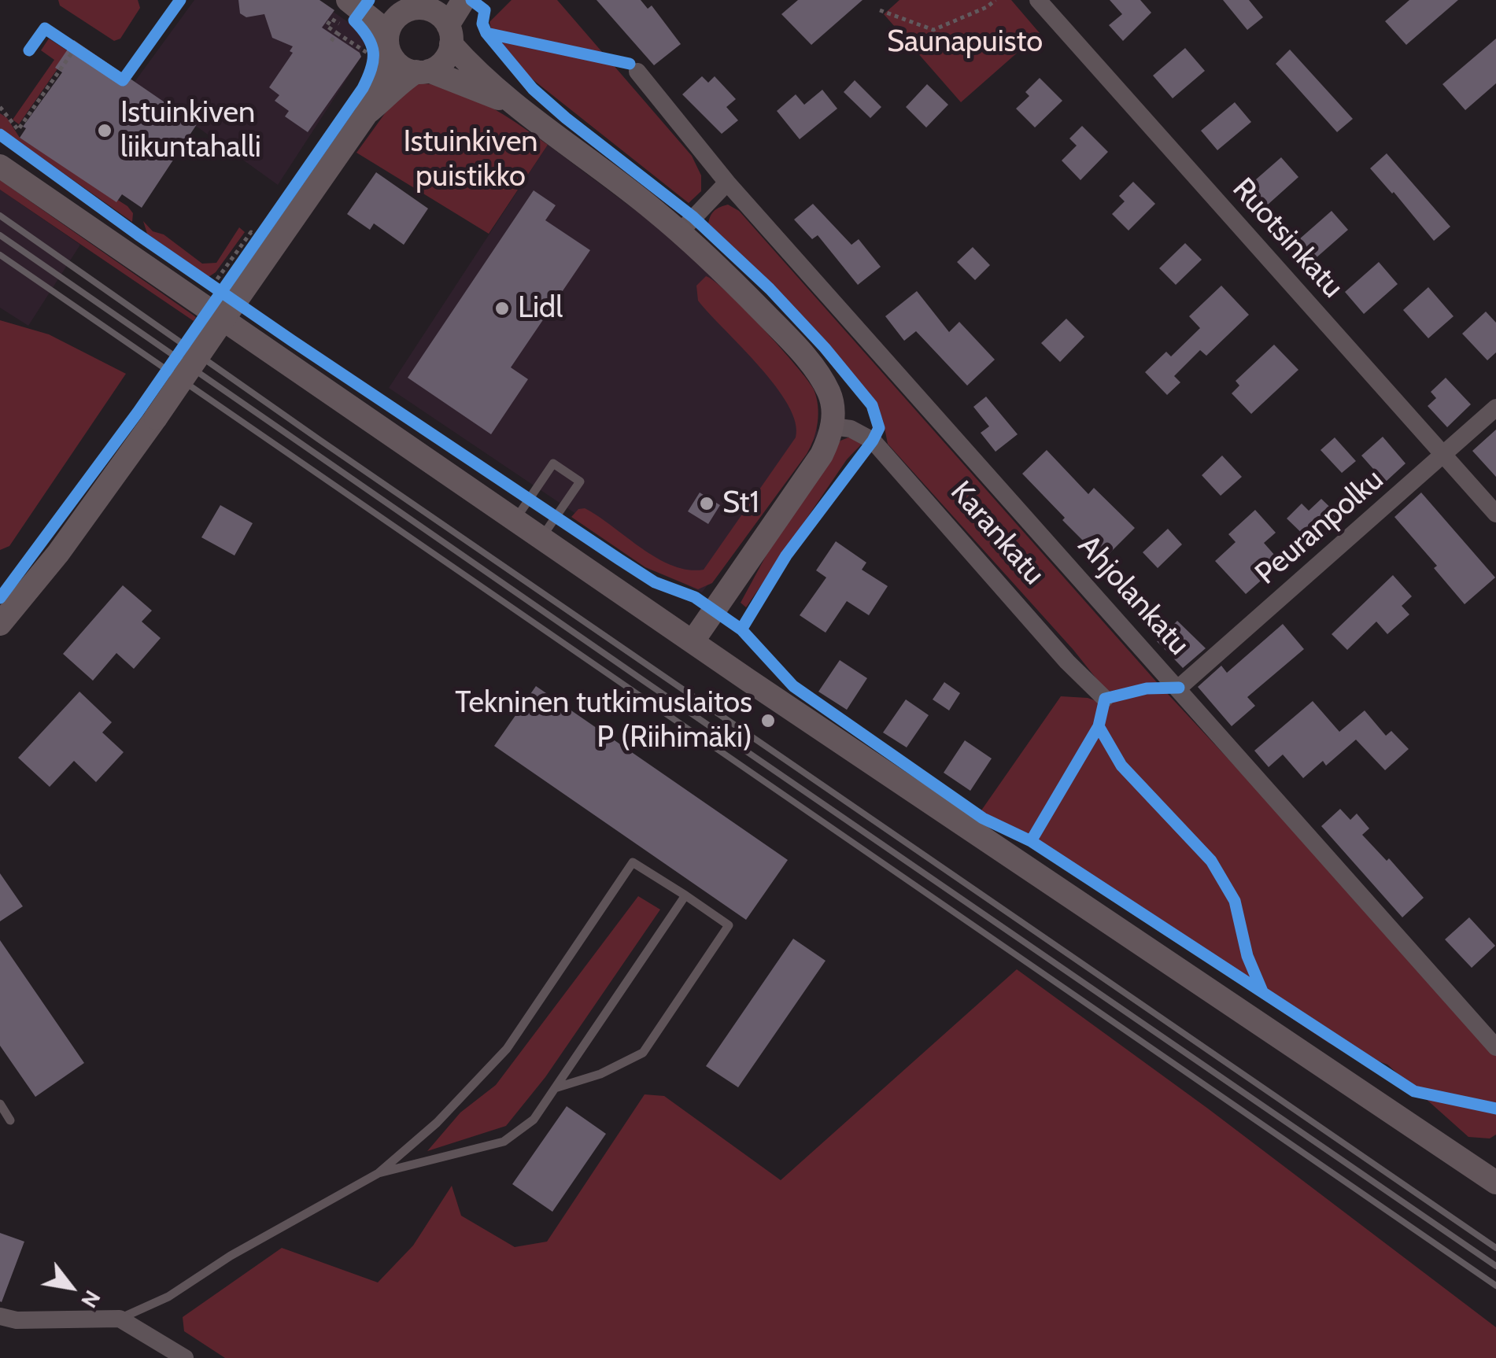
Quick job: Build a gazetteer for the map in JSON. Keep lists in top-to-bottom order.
{
  "streets": {
    "street": [
      "Ruotsinkatu",
      "Peuranpolku",
      "Karankatu",
      "Ahjolankatu"
    ]
  },
  "crossings": [
    ["Ruotsinkatu", "Peuranpolku"],
    ["Peuranpolku", "Ahjolankatu"]
  ],
  "parks": ["Saunapuisto", "Istuinkiven puistikko"],
  "places": [
    "Istuinkiven liikuntahalli",
    "Lidl",
    "St1",
    "Tekninen tutkimuslaitos P (Riihimäki)"
  ],
  "north": "bottom right"
}
